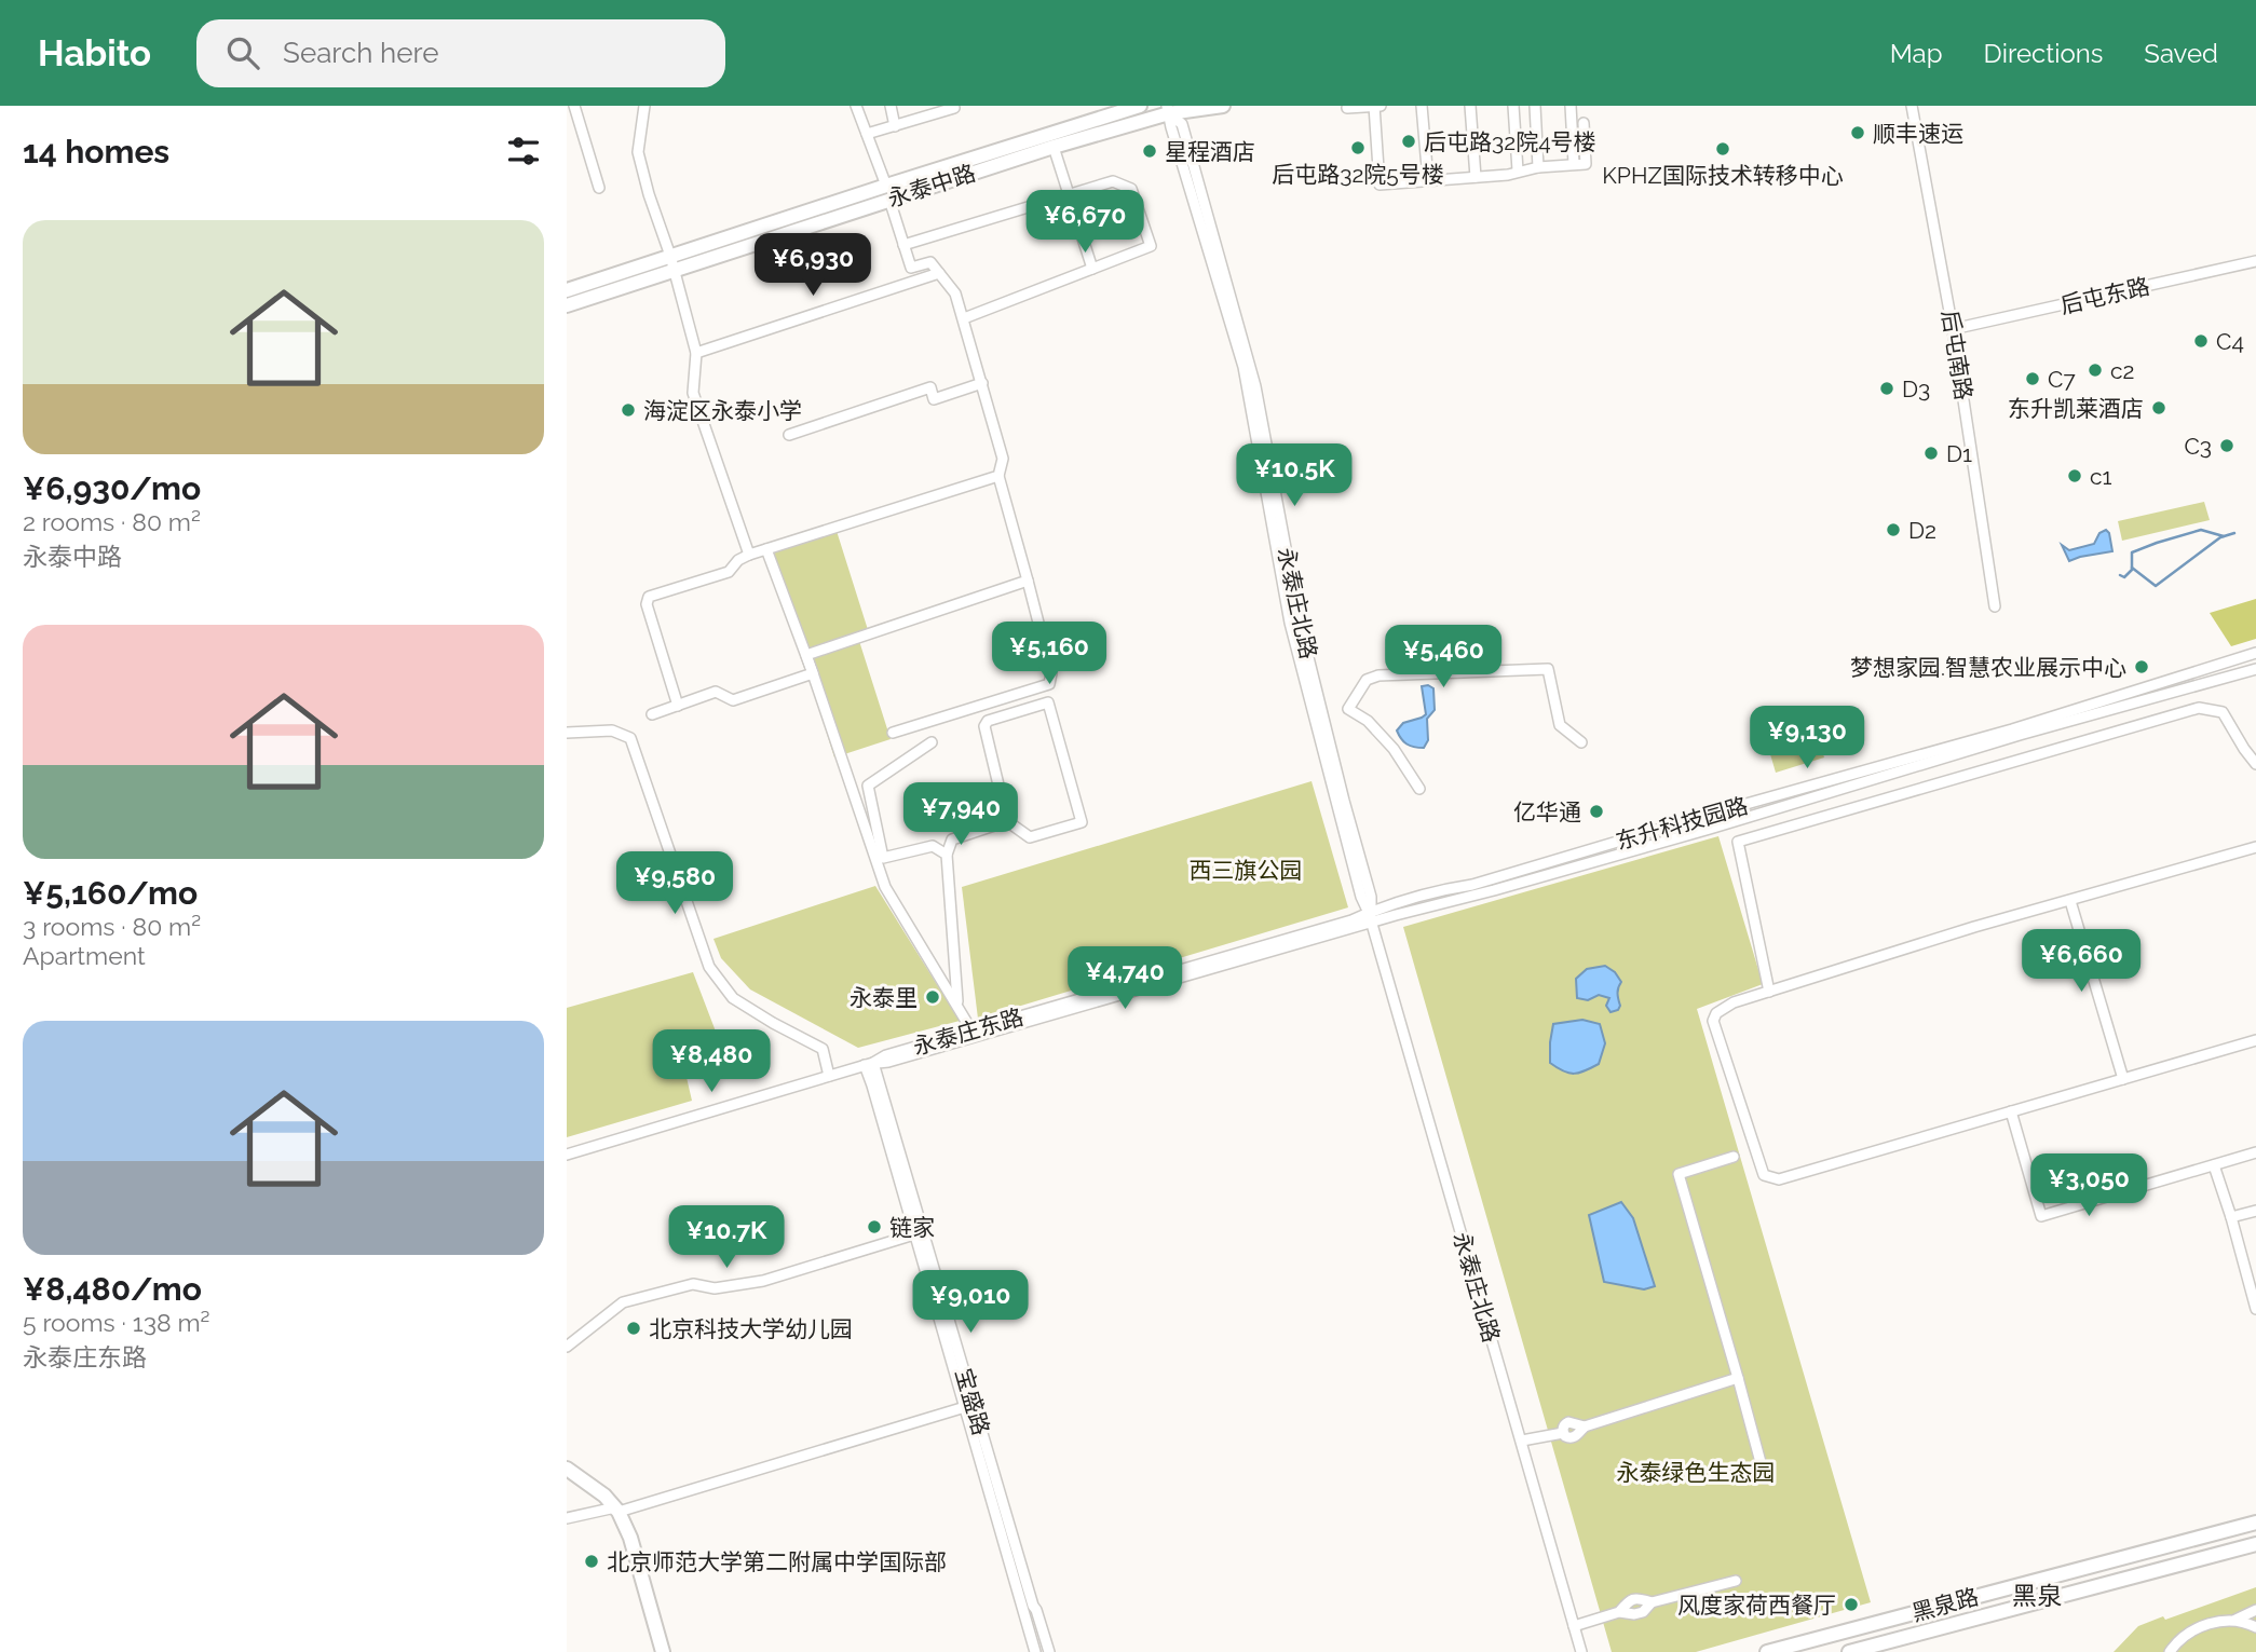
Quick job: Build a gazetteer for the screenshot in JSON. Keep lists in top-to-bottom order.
{
  "streets": {
    "main road": ["永泰中路", "黑泉路"],
    "street": [
      "后屯东路",
      "后屯南路",
      "永泰庄北路",
      "东升科技园路",
      "永泰庄东路",
      "宝盛路"
    ]
  },
  "crossings": [
    ["永泰中路", "永泰庄北路"],
    ["后屯东路", "后屯南路"],
    ["永泰庄北路", "东升科技园路"],
    ["永泰庄北路", "永泰庄东路"],
    ["东升科技园路", "永泰庄东路"],
    ["永泰庄东路", "宝盛路"]
  ],
  "districts": ["黑泉"],
  "parks": ["西三旗公园", "永泰绿色生态园"],
  "places": [
    "顺丰速运",
    "后屯路32院4号楼",
    "后屯路32院5号楼",
    "KPHZ国际技术转移中心",
    "星程酒店",
    "C4",
    "c2",
    "C7",
    "D3",
    "东升凯莱酒店",
    "海淀区永泰小学",
    "C3",
    "D1",
    "c1",
    "D2",
    "梦想家园.智慧农业展示中心",
    "亿华通",
    "永泰里",
    "链家",
    "北京科技大学幼儿园",
    "北京师范大学第二附属中学国际部",
    "风度家荷西餐厅"
  ],
  "page": {
    "header": "Habito",
    "search": "Search here",
    "nav": ["Map", "Directions", "Saved"],
    "heading": "14 homes",
    "price": [
      "¥6,670",
      "¥6,930",
      "¥10.5K",
      "¥5,160",
      "¥5,460",
      "¥9,130",
      "¥7,940",
      "¥9,580",
      "¥6,660",
      "¥4,740",
      "¥8,480",
      "¥3,050",
      "¥10.7K",
      "¥9,010"
    ],
    "list": [
      {
        "name": "¥6,930/mo",
        "note": "2 rooms · 80 m² · 永泰中路"
      },
      {
        "name": "¥5,160/mo",
        "note": "3 rooms · 80 m² · Apartment"
      },
      {
        "name": "¥8,480/mo",
        "note": "5 rooms · 138 m² · 永泰庄东路"
      }
    ]
  }
}
